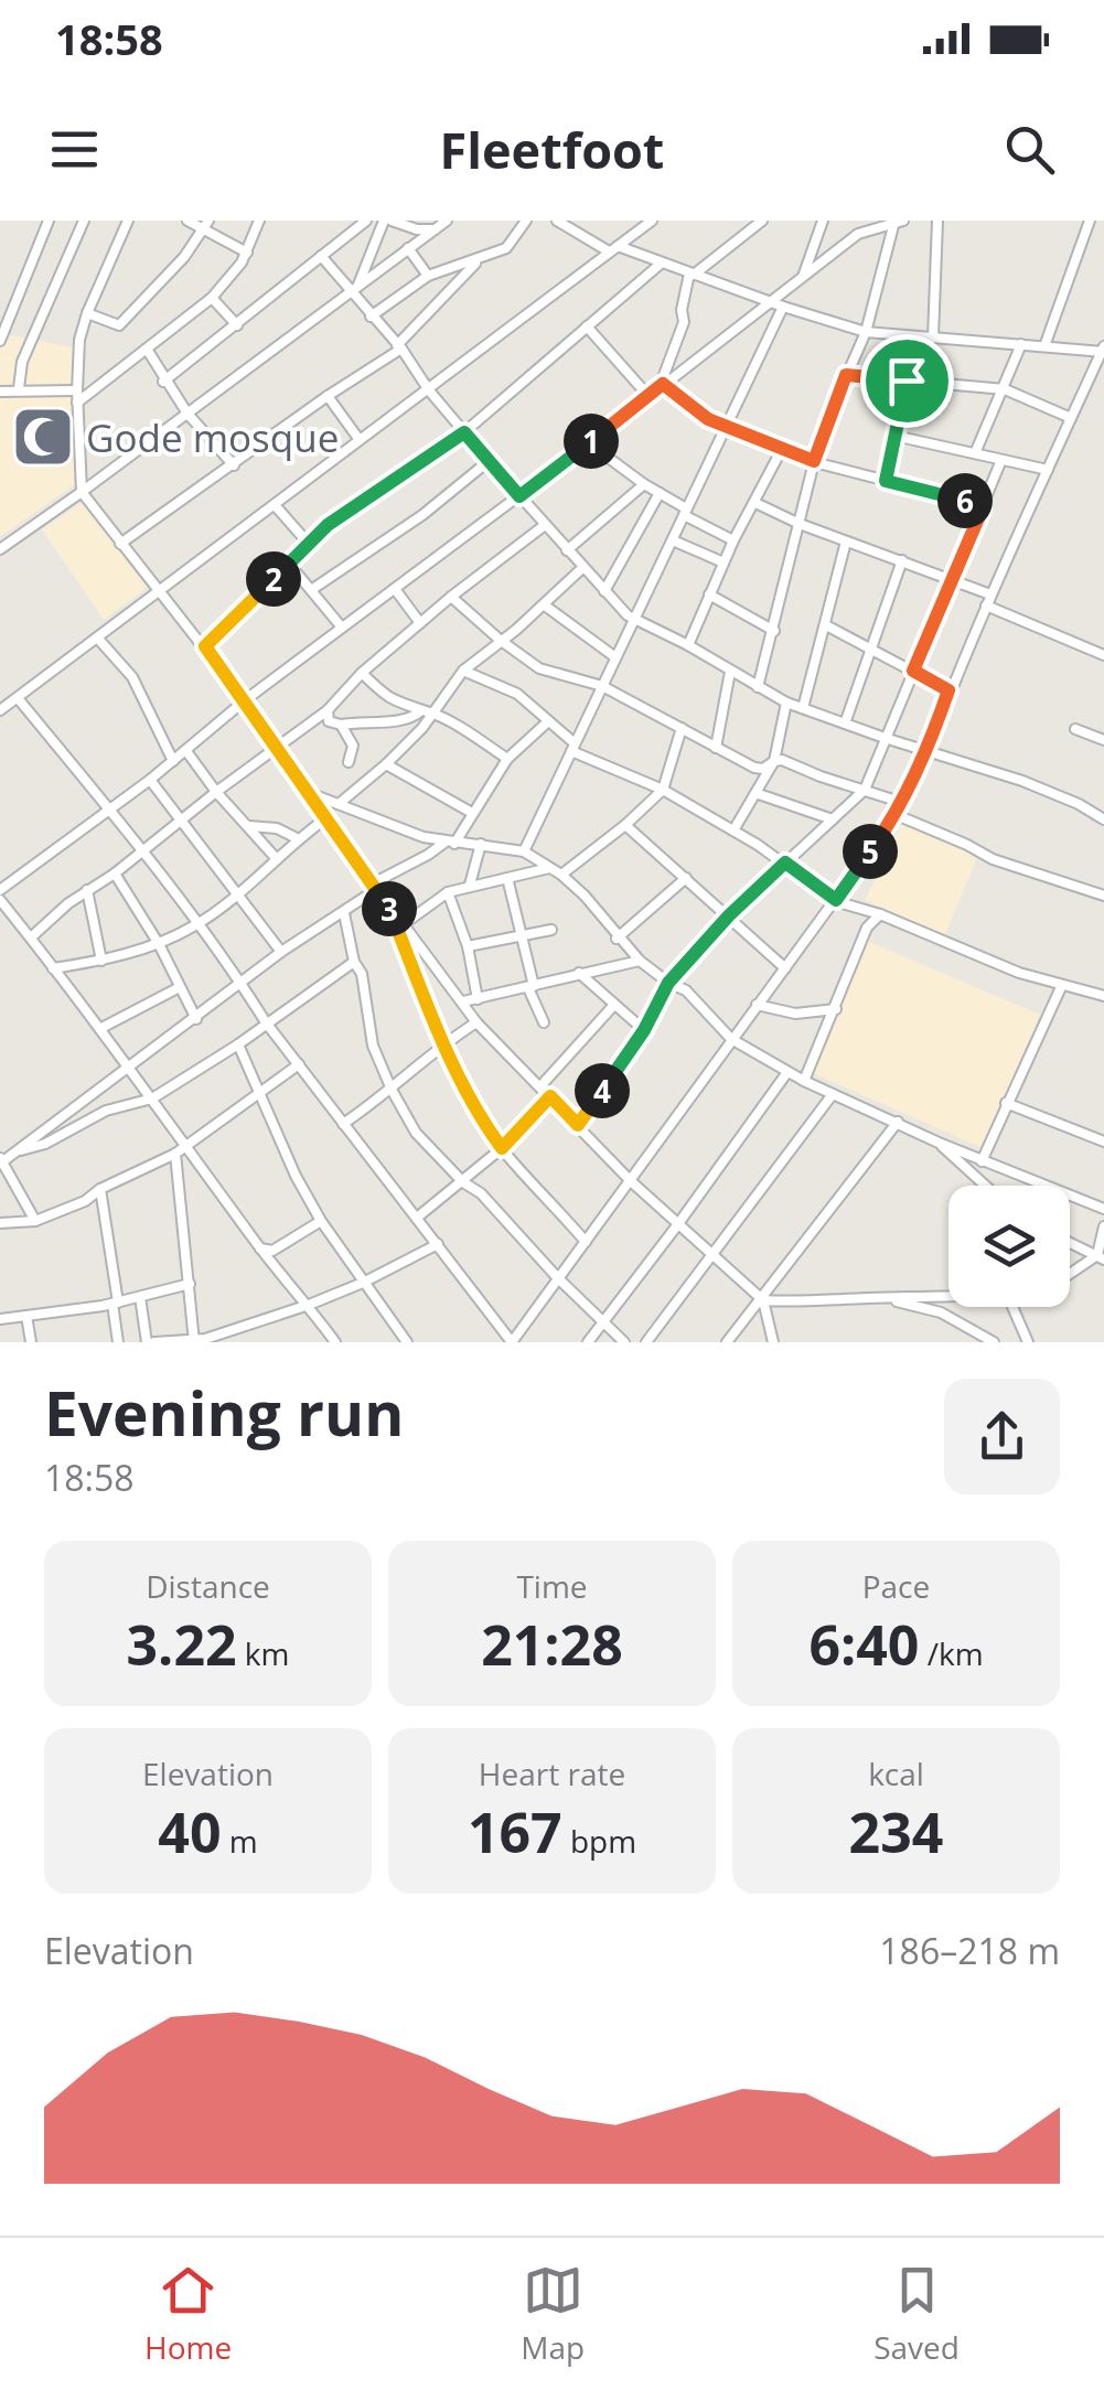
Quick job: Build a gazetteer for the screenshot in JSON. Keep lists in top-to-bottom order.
{
  "places": {
    "mosque": ["Gode mosque"]
  },
  "page": {
    "status": "18:58",
    "header": "Fleetfoot",
    "pins": [
      "1",
      "6",
      "2",
      "5",
      "3",
      "4"
    ],
    "heading": ["Evening run", "18:58"],
    "stats": [
      ["Distance", "3.22 km"],
      ["Time", "21:28"],
      ["Pace", "6:40 /km"],
      ["Elevation", "40 m"],
      ["Heart rate", "167 bpm"],
      ["kcal", "234"]
    ],
    "chart": ["Elevation", "186–218 m"],
    "tabs": ["Home", "Map", "Saved"]
  }
}
